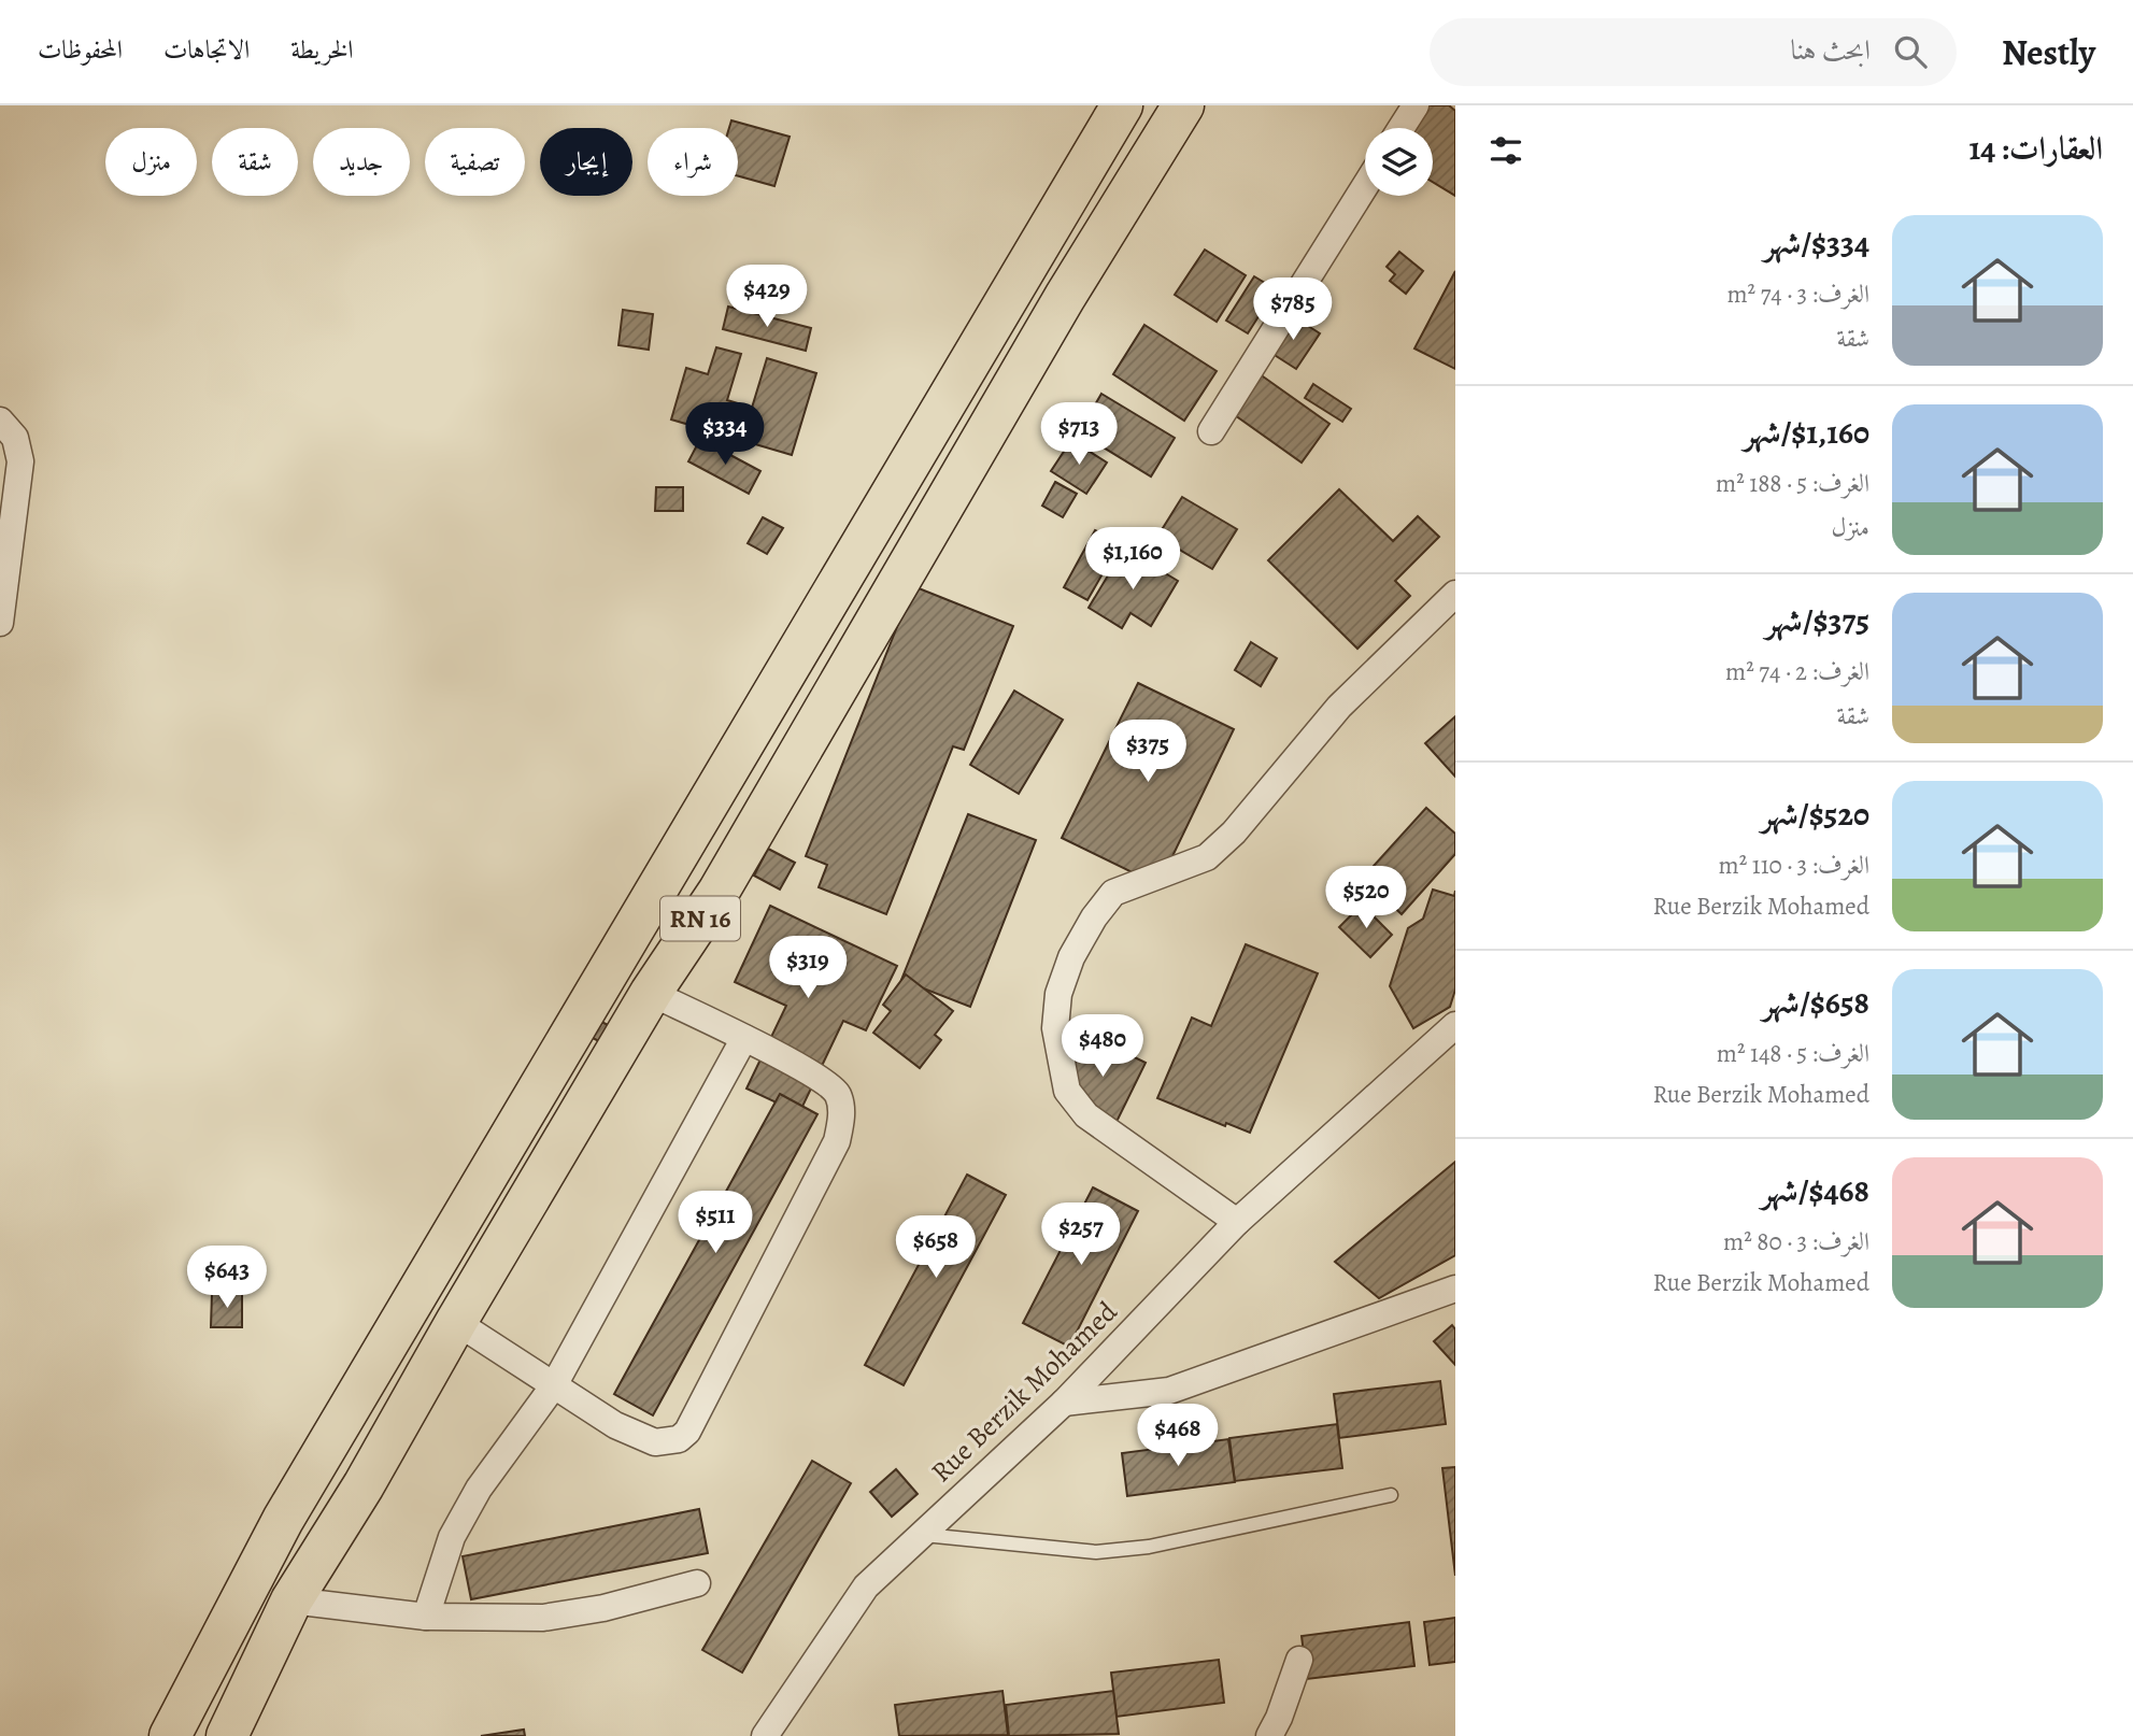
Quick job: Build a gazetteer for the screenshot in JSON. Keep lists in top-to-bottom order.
{
  "streets": {
    "highway": ["RN 16"],
    "street": ["Rue Berzik Mohamed"]
  },
  "page": {
    "header": "Nestly",
    "search": "ابحث هنا",
    "nav": ["الخريطة", "الاتجاهات", "المحفوظات"],
    "heading": "العقارات: 14",
    "chip": [
      "شراء",
      "إيجار",
      "تصفية",
      "جديد",
      "شقة",
      "منزل"
    ],
    "list": [
      {
        "name": "$334/شهر",
        "note": "الغرف: 3 · 74 m² · شقة"
      },
      {
        "name": "$1,160/شهر",
        "note": "الغرف: 5 · 188 m² · منزل"
      },
      {
        "name": "$375/شهر",
        "note": "الغرف: 2 · 74 m² · شقة"
      },
      {
        "name": "$520/شهر",
        "note": "الغرف: 3 · 110 m² · Rue Berzik Mohamed"
      },
      {
        "name": "$658/شهر",
        "note": "الغرف: 5 · 148 m² · Rue Berzik Mohamed"
      },
      {
        "name": "$468/شهر",
        "note": "الغرف: 3 · 80 m² · Rue Berzik Mohamed"
      }
    ],
    "price": [
      "$429",
      "$785",
      "$334",
      "$713",
      "$1,160",
      "$375",
      "$520",
      "$319",
      "$480",
      "$511",
      "$257",
      "$658",
      "$643",
      "$468"
    ]
  }
}
